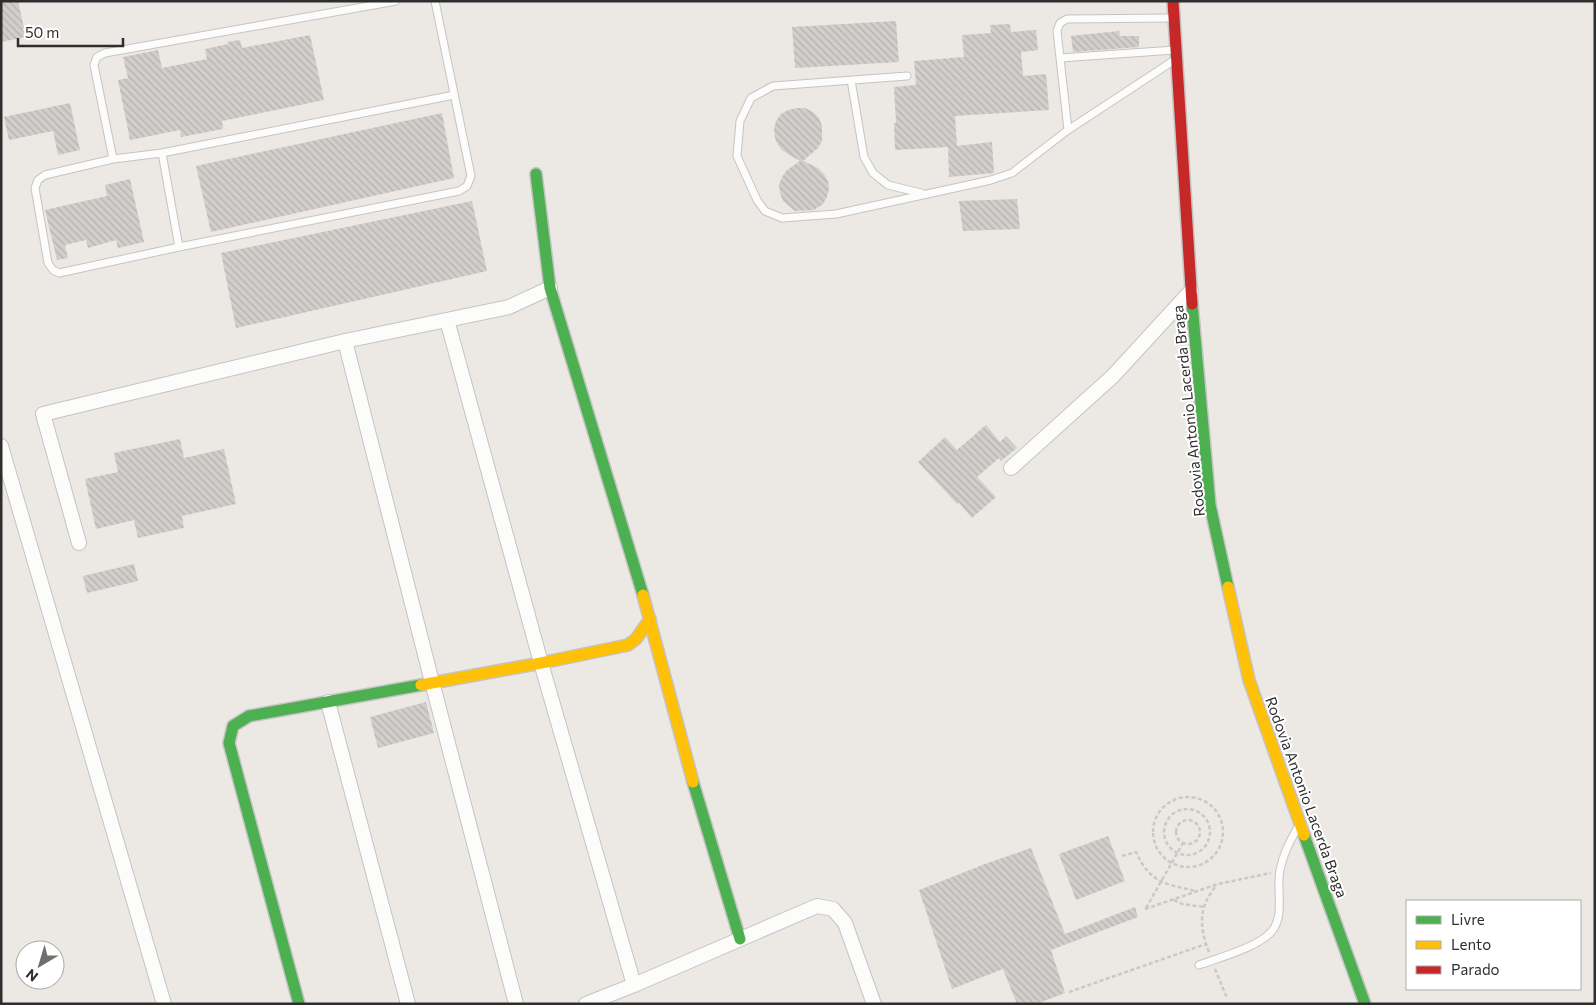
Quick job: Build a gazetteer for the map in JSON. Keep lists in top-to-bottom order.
{
  "streets": {
    "street": ["Rodovia Antonio Lacerda Braga"]
  },
  "legend": ["Livre", "Lento", "Parado"],
  "scale_bar": "50 m",
  "north": "bottom left"
}
